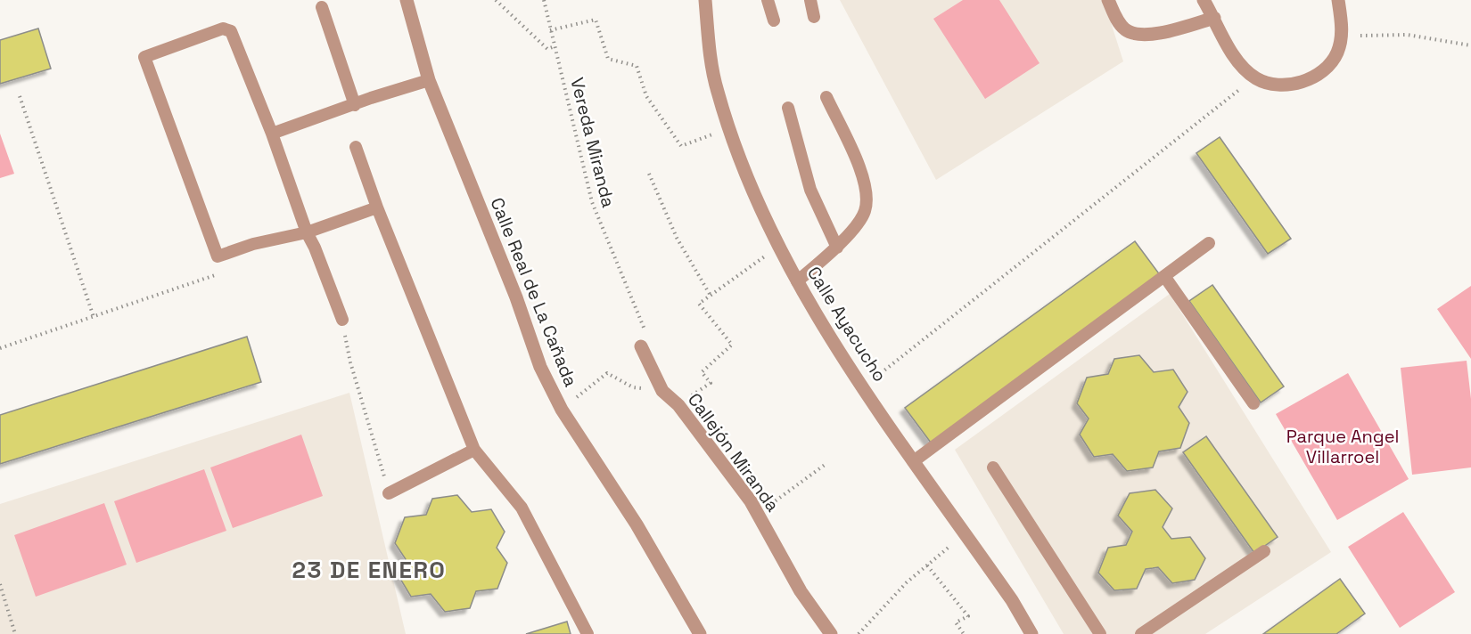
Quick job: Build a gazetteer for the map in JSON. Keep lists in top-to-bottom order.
{
  "streets": {
    "street": ["Calle Real de La Cañada", "Calle Ayacucho", "Callejón Miranda"],
    "path": ["Vereda Miranda"]
  },
  "crossings": [
    ["Vereda Miranda", "Callejón Miranda"]
  ],
  "districts": ["23 DE ENERO"],
  "parks": ["Parque Angel Villarroel"]
}
